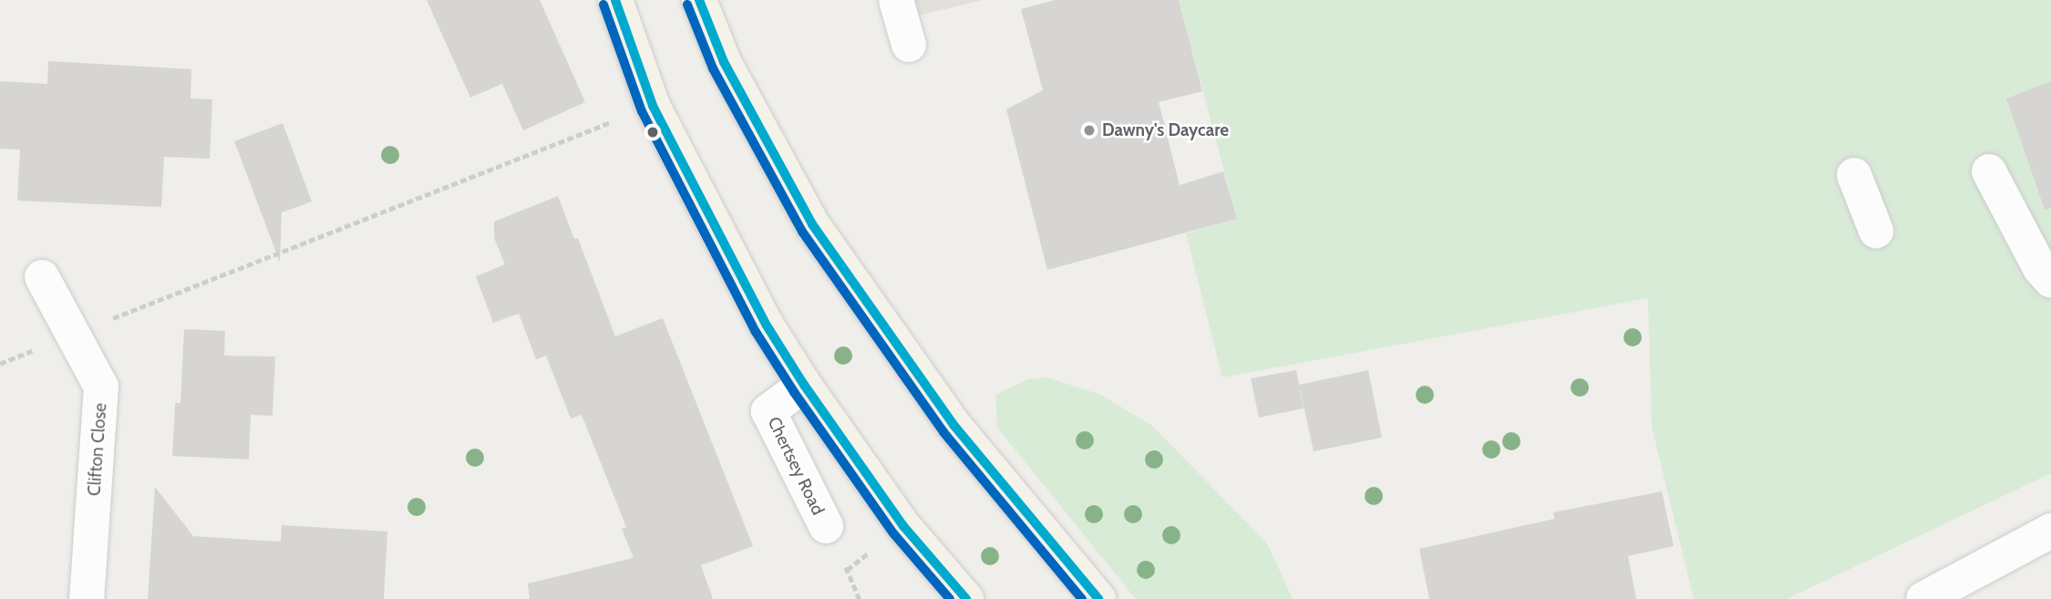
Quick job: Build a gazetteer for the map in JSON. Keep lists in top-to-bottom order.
{
  "streets": {
    "street": ["Clifton Close", "Chertsey Road"]
  },
  "places": ["Dawny's Daycare"]
}
